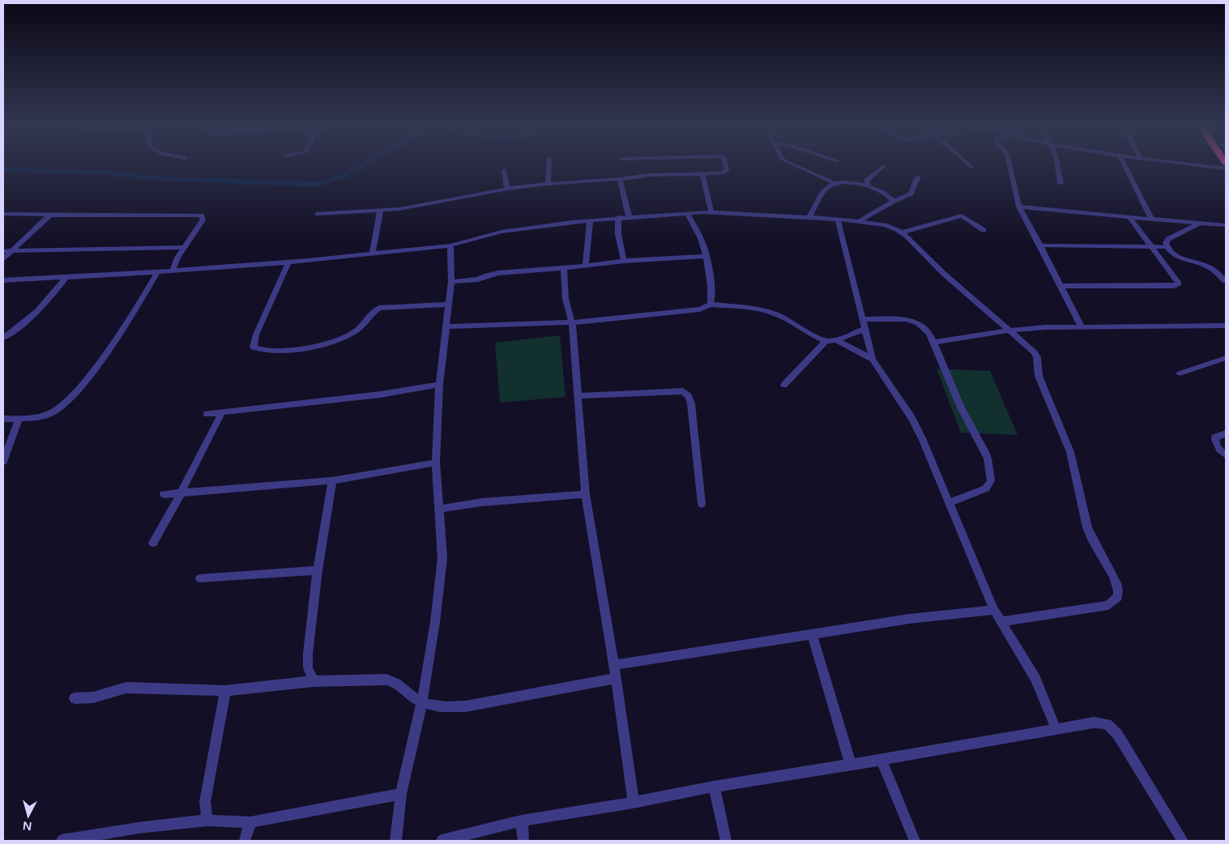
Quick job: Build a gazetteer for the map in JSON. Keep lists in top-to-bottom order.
{
  "north": "bottom"
}
